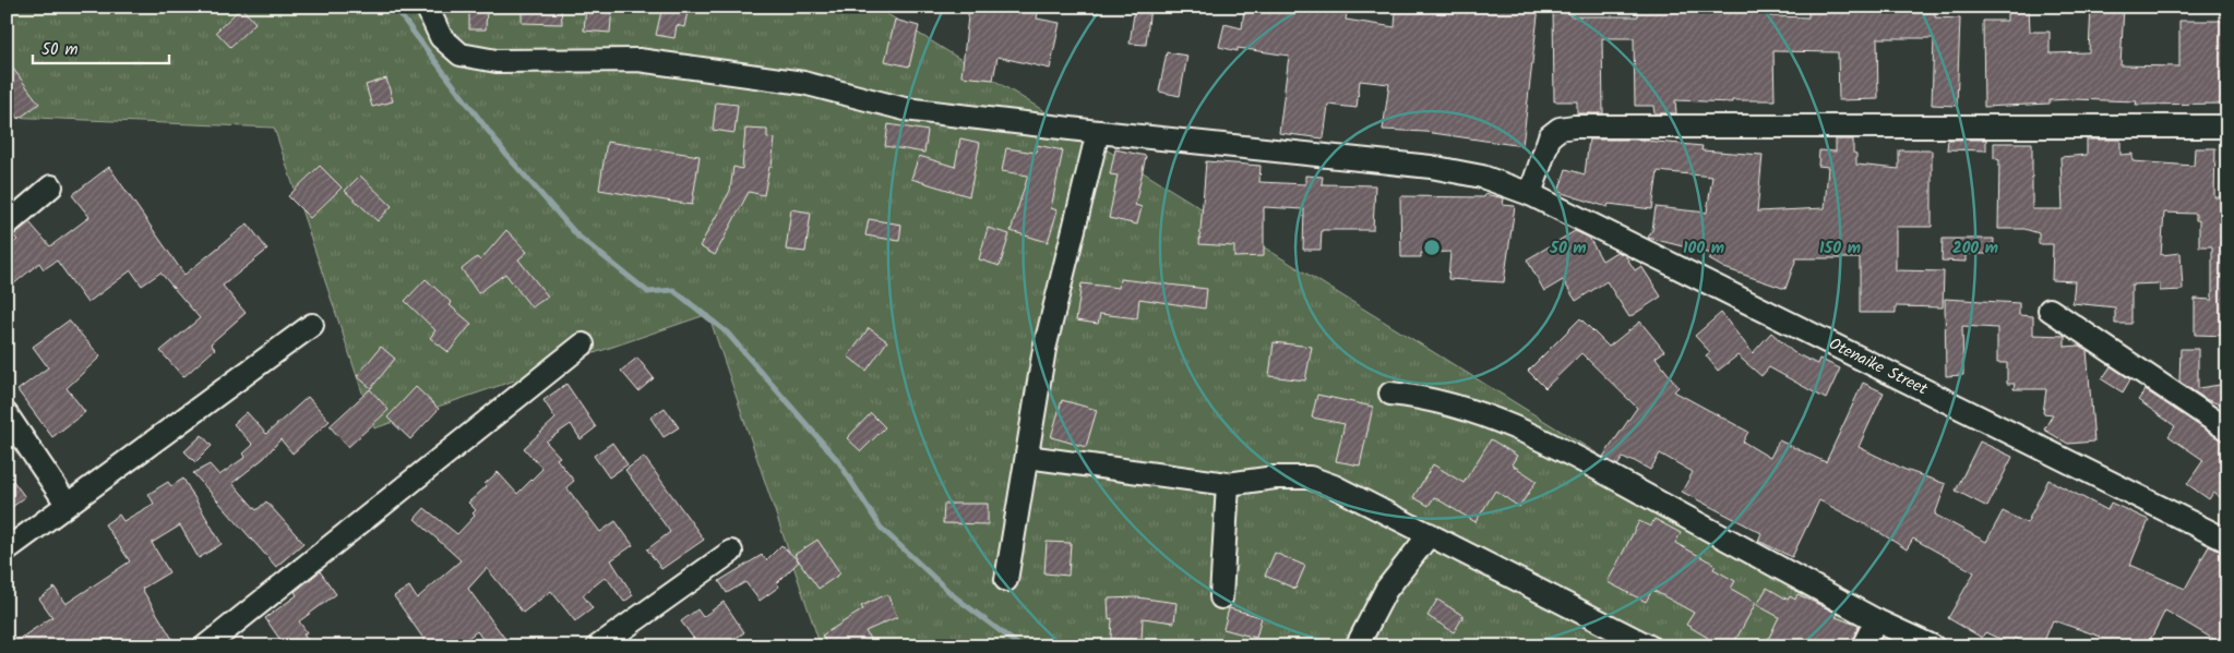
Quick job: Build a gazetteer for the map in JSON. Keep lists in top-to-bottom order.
{
  "streets": {
    "street": ["Otenaike Street"]
  },
  "scale_bar": "50 m",
  "rings": [
    "50 m",
    "100 m",
    "150 m",
    "200 m"
  ]
}
